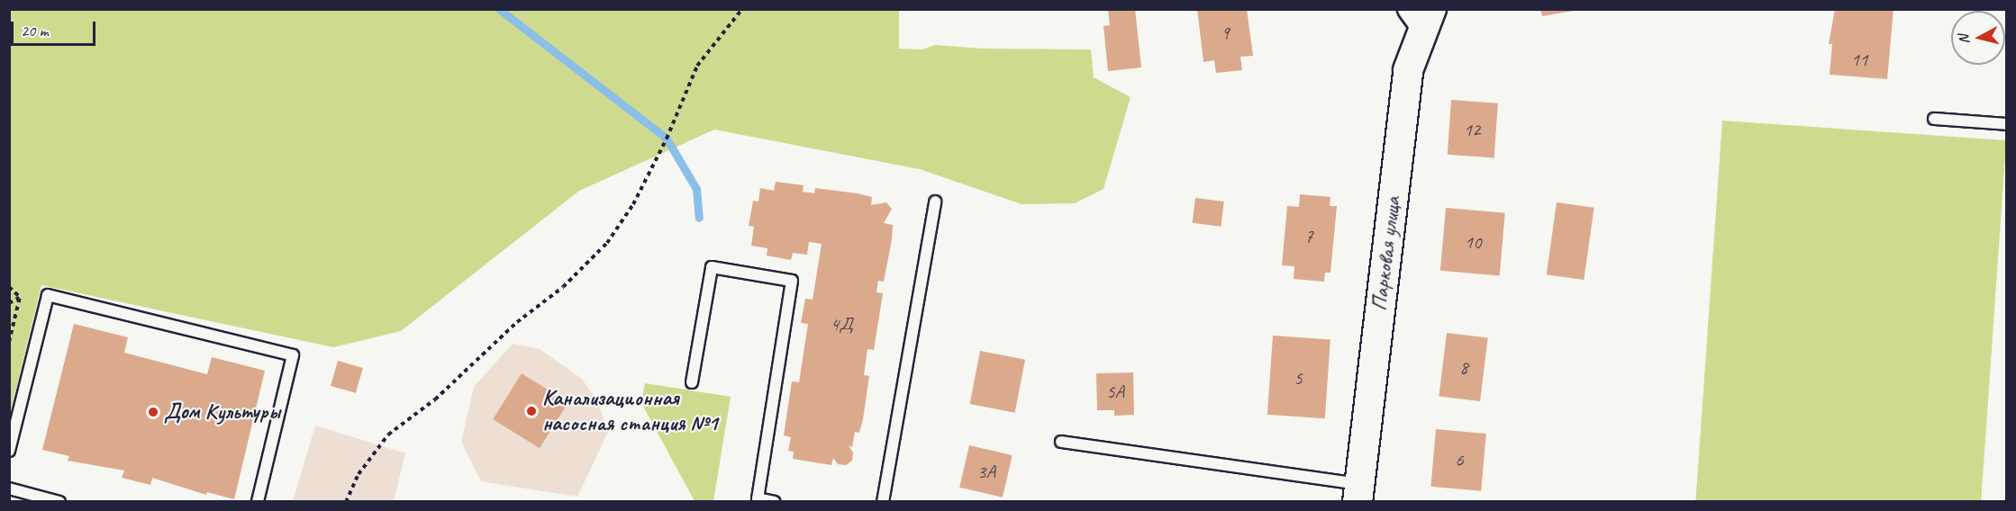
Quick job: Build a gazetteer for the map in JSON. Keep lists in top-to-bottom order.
{
  "streets": {
    "street": ["Парковая улица"]
  },
  "places": ["Канализационная насосная станция №1", "Дом Культуры"],
  "house_numbers": [
    "9",
    "11",
    "12",
    "7",
    "10",
    "4Д",
    "8",
    "5",
    "5А",
    "6",
    "3А"
  ],
  "scale_bar": "20 m",
  "north": "left"
}
